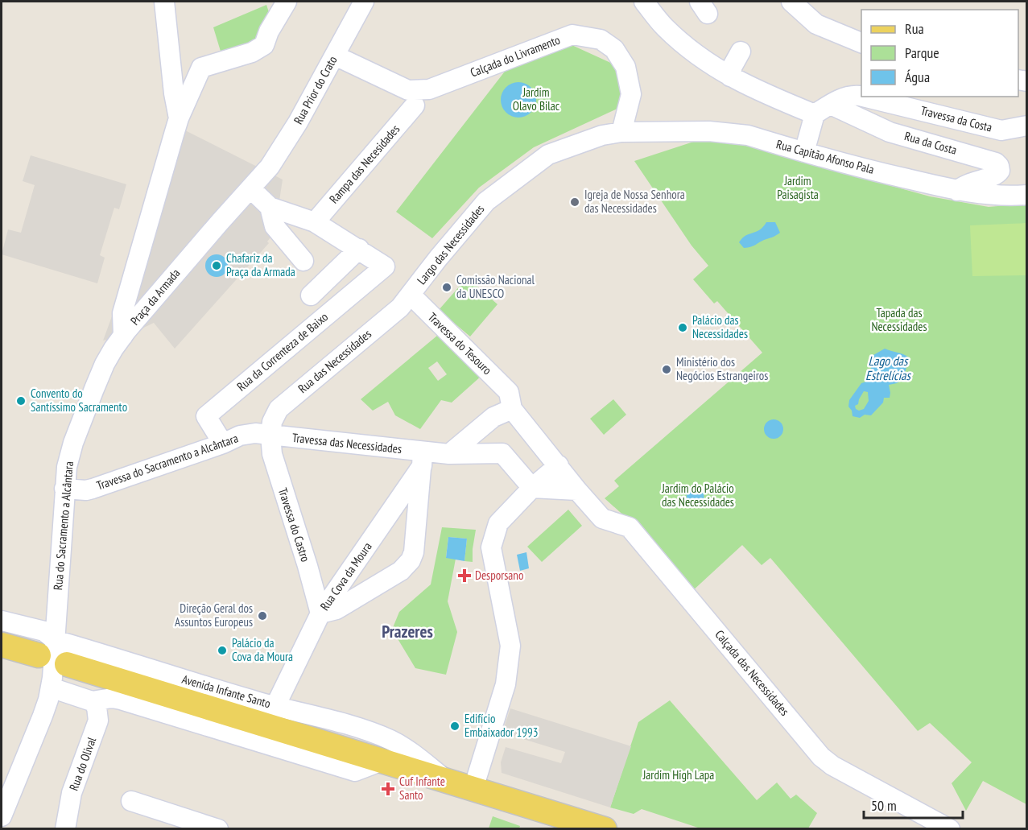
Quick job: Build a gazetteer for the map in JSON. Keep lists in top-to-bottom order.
{
  "streets": {
    "main road": ["Avenida Infante Santo"],
    "street": [
      "Calçada do Livramento",
      "Rua Prior do Crato",
      "Travessa da Costa",
      "Rua da Costa",
      "Rua Capitão Afonso Pala",
      "Rampa das Necesidades",
      "Largo das Necessidades",
      "Praça da Armada",
      "Travessa do Tesouro",
      "Rua da Correnteza de Baixo",
      "Rua das Necessidades",
      "Travessa das Necessidades",
      "Travessa do Sacramento a Alcântara",
      "Travessa do Castro",
      "Rua do Sacramento a Alcântara",
      "Rua Cova da Moura",
      "Calçada das Necessidades",
      "Rua do Olival"
    ]
  },
  "crossings": [
    ["Calçada do Livramento", "Rua Prior do Crato"],
    ["Calçada do Livramento", "Rua Capitão Afonso Pala"],
    ["Calçada do Livramento", "Largo das Necessidades"],
    ["Rua Prior do Crato", "Praça da Armada"],
    ["Travessa da Costa", "Rua da Costa"],
    ["Rua da Costa", "Rua Capitão Afonso Pala"],
    ["Rua Capitão Afonso Pala", "Largo das Necessidades"],
    ["Largo das Necessidades", "Travessa do Tesouro"],
    ["Largo das Necessidades", "Rua das Necessidades"],
    ["Praça da Armada", "Rua do Sacramento a Alcântara"],
    ["Travessa do Tesouro", "Rua das Necessidades"],
    ["Travessa do Tesouro", "Calçada das Necessidades"],
    ["Rua da Correnteza de Baixo", "Travessa do Sacramento a Alcântara"],
    ["Rua das Necessidades", "Travessa das Necessidades"],
    ["Rua das Necessidades", "Travessa do Sacramento a Alcântara"],
    ["Rua das Necessidades", "Travessa do Castro"],
    ["Travessa das Necessidades", "Travessa do Sacramento a Alcântara"],
    ["Travessa das Necessidades", "Travessa do Castro"],
    ["Travessa das Necessidades", "Rua Cova da Moura"],
    ["Travessa do Sacramento a Alcântara", "Travessa do Castro"],
    ["Travessa do Sacramento a Alcântara", "Rua do Sacramento a Alcântara"],
    ["Travessa do Castro", "Rua Cova da Moura"],
    ["Rua do Sacramento a Alcântara", "Avenida Infante Santo"],
    ["Rua Cova da Moura", "Avenida Infante Santo"]
  ],
  "districts": ["Prazeres"],
  "water": ["Lago das Estrelícias"],
  "parks": [
    "Jardim Olavo Bilac",
    "Jardim Paisagista",
    "Tapada das Necessidades",
    "Jardim do Palácio das Necessidades",
    "Jardim High Lapa"
  ],
  "places": {
    "other": [
      "Igreja de Nossa Senhora das Necessidades",
      "Chafariz da Praça da Armada",
      "Comissão Nacional da UNESCO",
      "Palácio das Necessidades",
      "Ministério dos Negócios Estrangeiros",
      "Convento do Santíssimo Sacramento",
      "Direção Geral dos Assuntos Europeus",
      "Palácio da Cova da Moura",
      "Edifício Embaixador 1993"
    ],
    "health": ["Desporsano", "Cuf Infante Santo"]
  },
  "legend": ["Rua", "Parque", "Água"],
  "scale_bar": "50 m"
}
